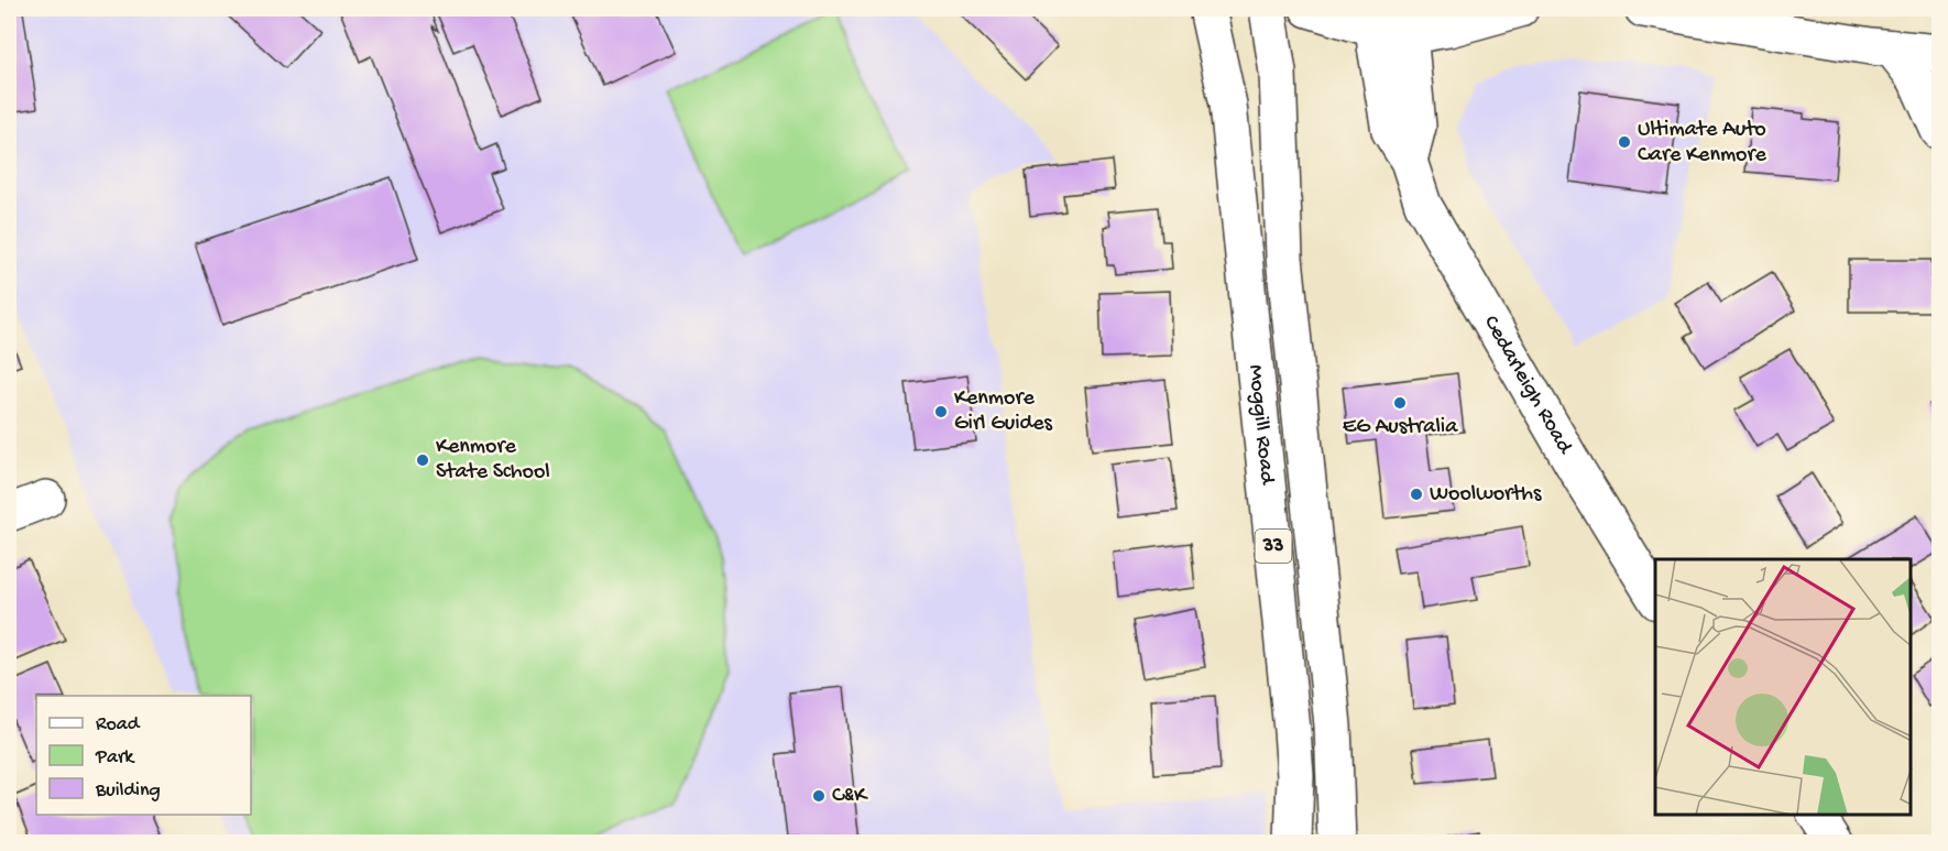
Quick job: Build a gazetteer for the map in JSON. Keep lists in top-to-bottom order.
{
  "streets": {
    "main road": ["Cedarleigh Road", "Moggill Road", "33"]
  },
  "places": [
    "Ultimate Auto Care Kenmore",
    "EG Australia",
    "Kenmore Girl Guides",
    "Kenmore State School",
    "Woolworths",
    "C&K"
  ],
  "legend": ["Road", "Park", "Building"]
}
